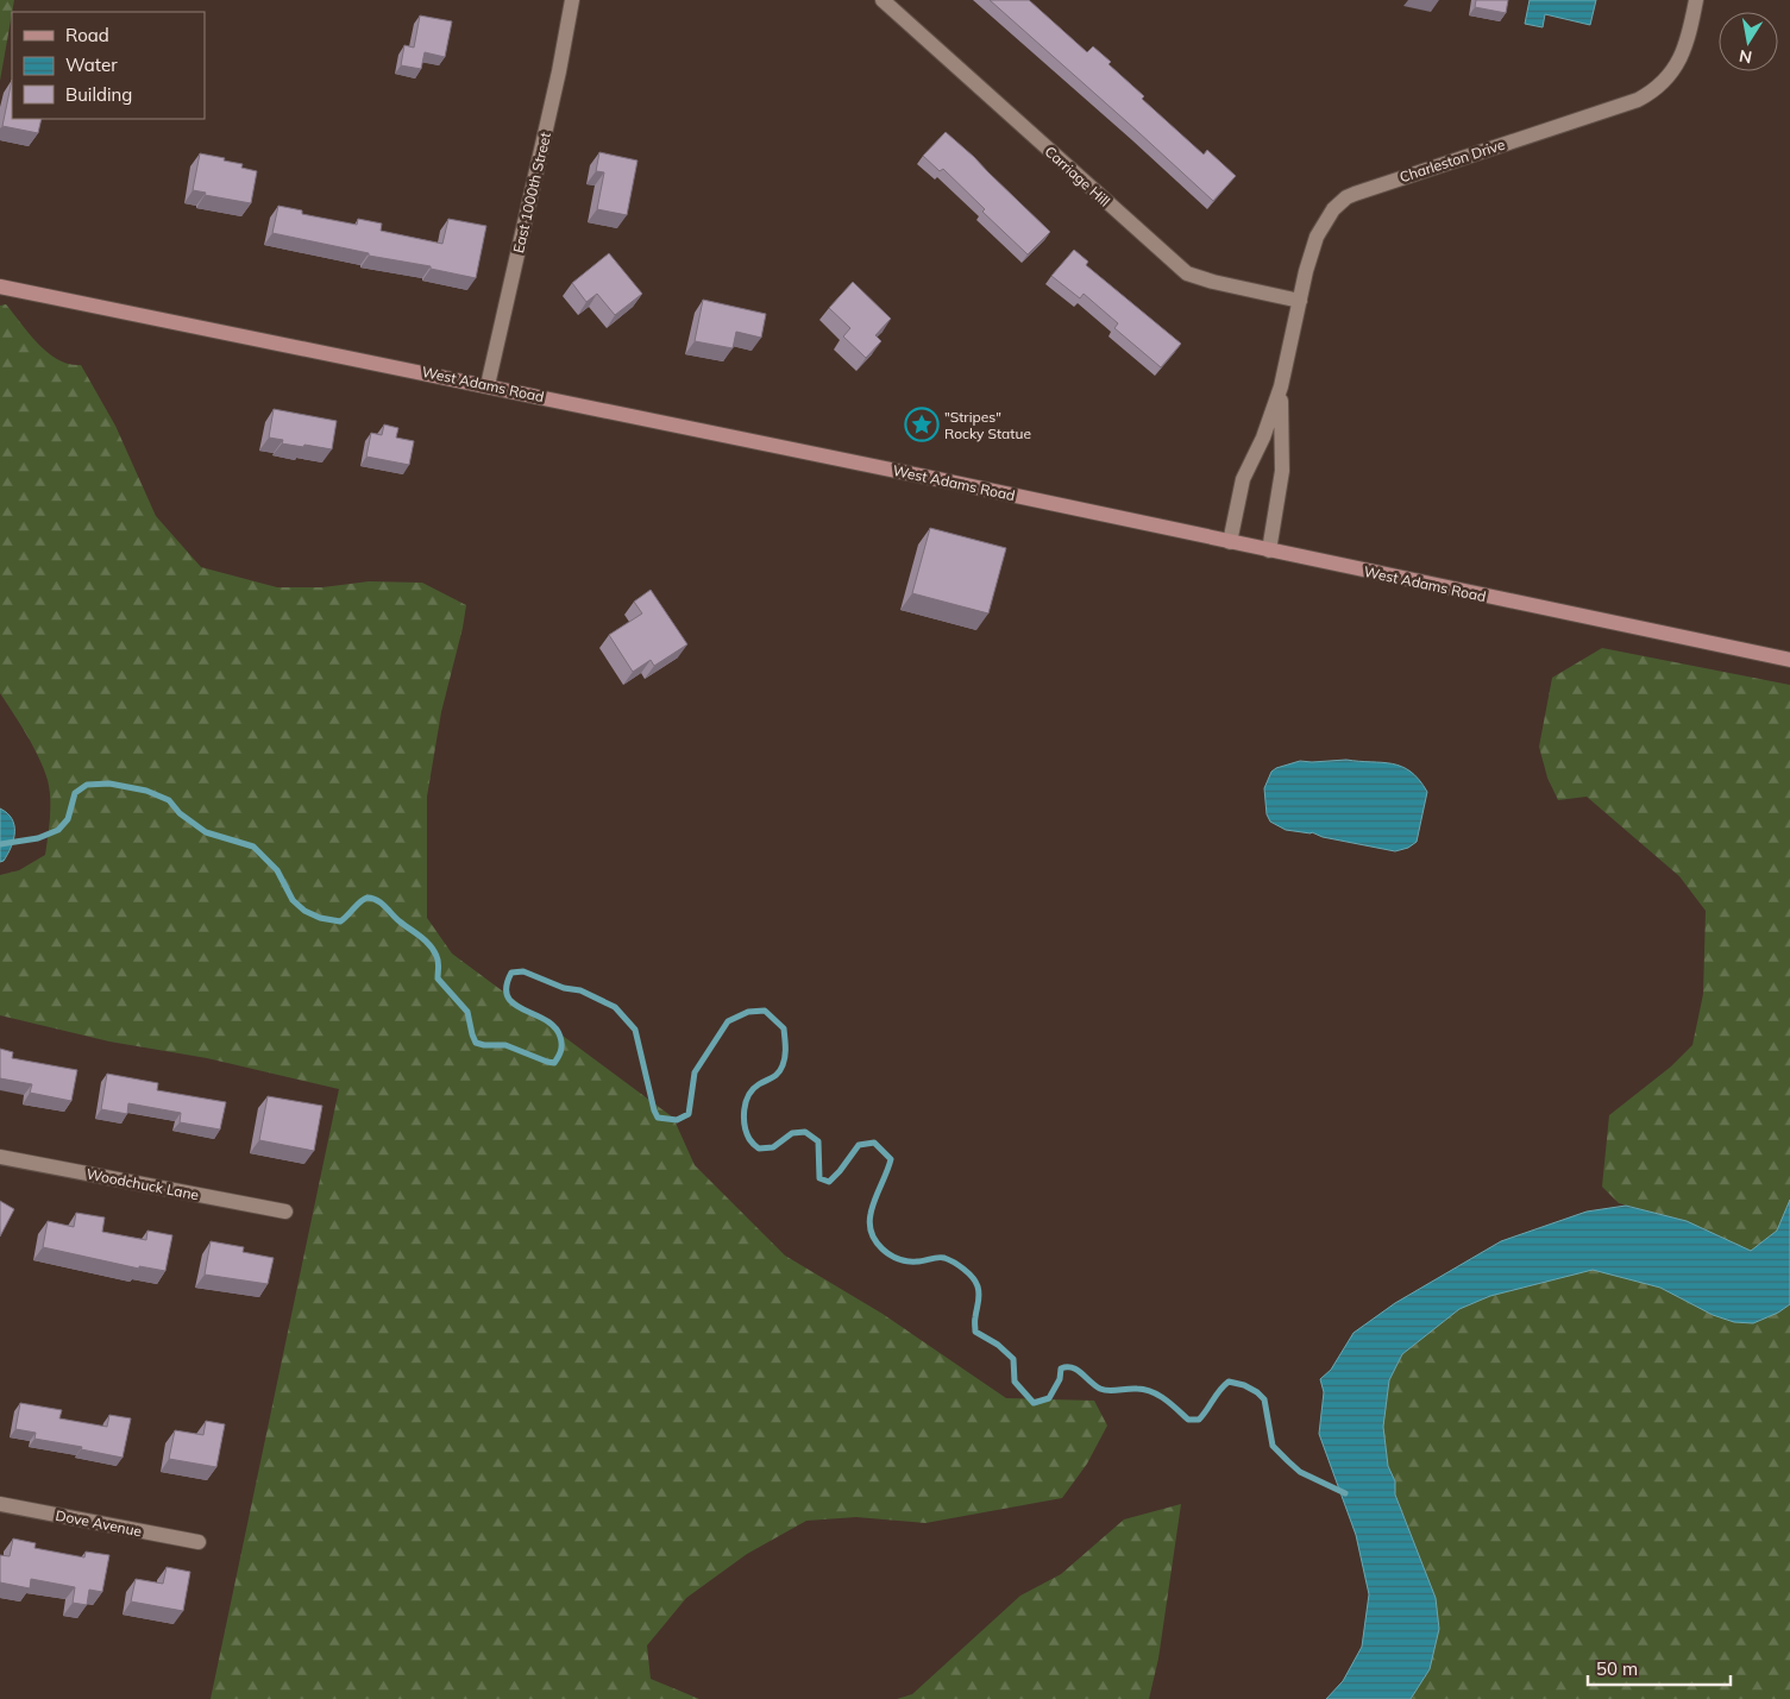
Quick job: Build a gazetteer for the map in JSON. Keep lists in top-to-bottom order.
{
  "streets": {
    "street": [
      "Charleston Drive",
      "Carriage Hill",
      "East 1000th Street",
      "West Adams Road",
      "Woodchuck Lane",
      "Dove Avenue"
    ]
  },
  "crossings": [
    ["Charleston Drive", "Carriage Hill"],
    ["Charleston Drive", "West Adams Road"],
    ["East 1000th Street", "West Adams Road"]
  ],
  "places": {
    "place": ["\"Stripes\" Rocky Statue"]
  },
  "legend": ["Road", "Water", "Building"],
  "scale_bar": "50 m",
  "north": "bottom"
}
